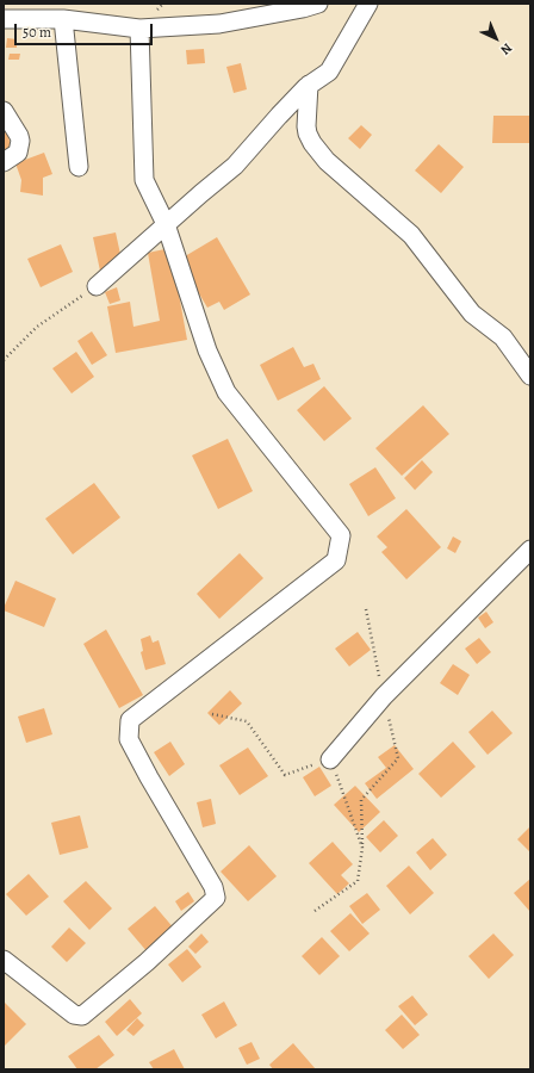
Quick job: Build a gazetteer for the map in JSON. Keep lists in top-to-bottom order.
{
  "scale_bar": "50 m",
  "north": "bottom right"
}
